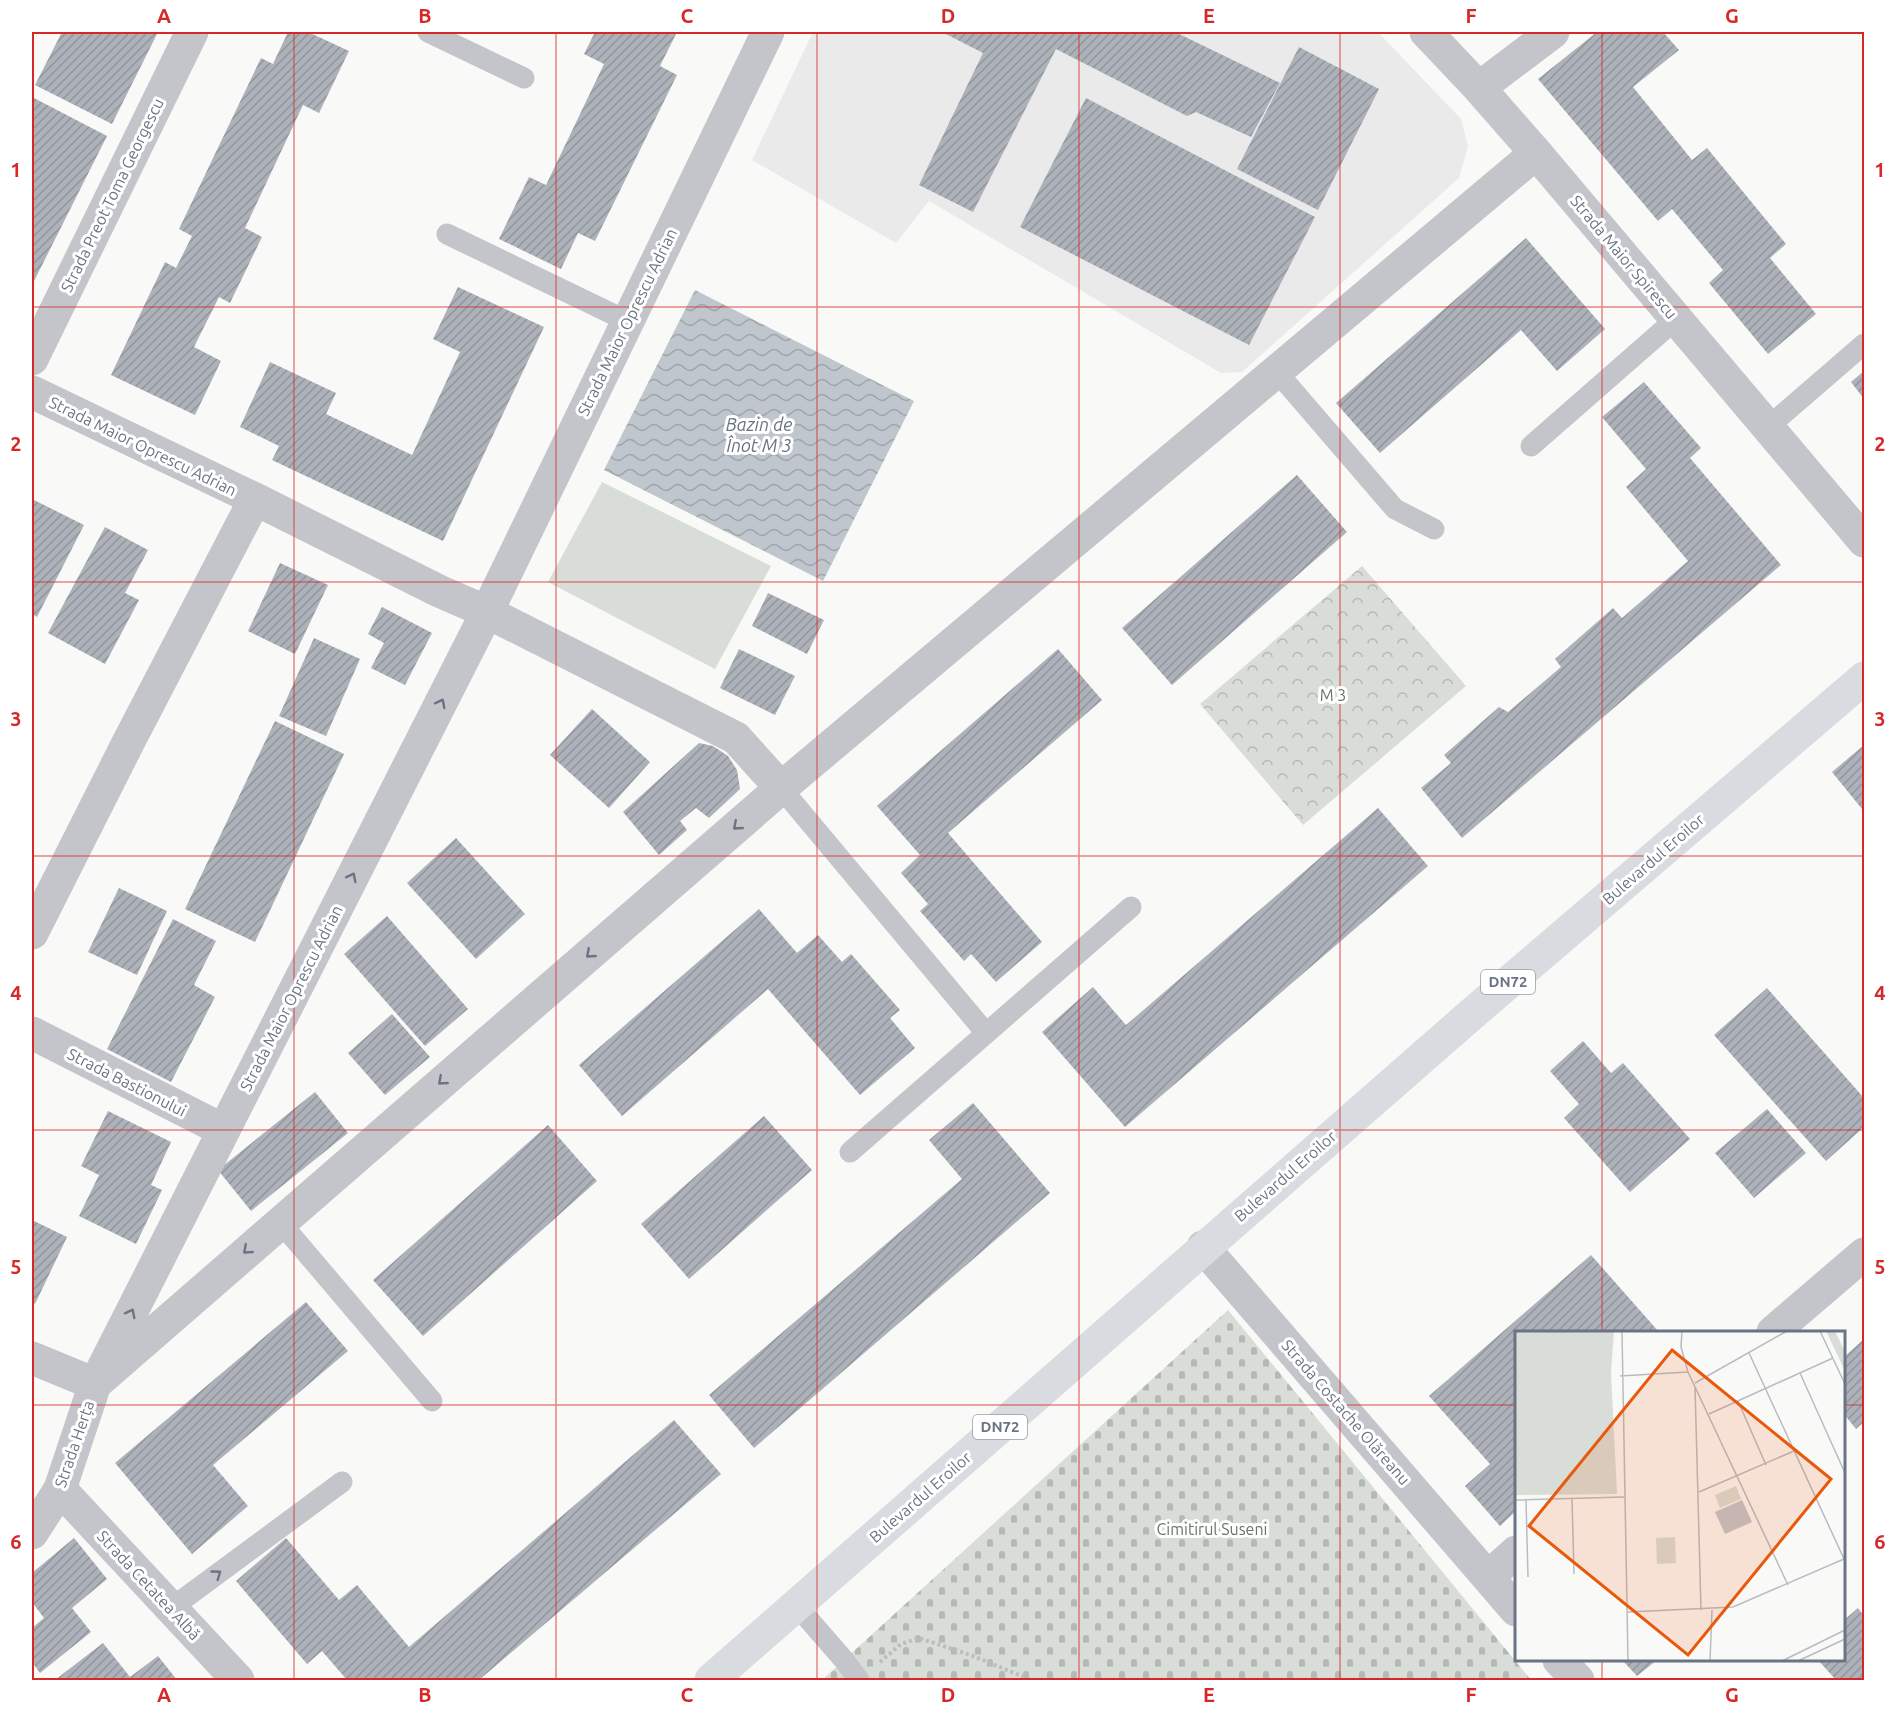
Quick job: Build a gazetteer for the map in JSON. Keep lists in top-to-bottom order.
{
  "streets": {
    "main road": ["Bulevardul Eroilor", "DN72"],
    "street": [
      "Strada Preot Toma Georgescu",
      "Strada Maior Spirescu",
      "Strada Maior Oprescu Adrian",
      "Strada Bastionului",
      "Strada Costache Olăreanu",
      "Strada Herța",
      "Strada Cetatea Albă"
    ]
  },
  "crossings": [
    ["Strada Maior Oprescu Adrian", "Strada Bastionului"],
    ["Strada Maior Oprescu Adrian", "Strada Herța"],
    ["Bulevardul Eroilor", "Strada Costache Olăreanu"],
    ["Strada Herța", "Strada Cetatea Albă"]
  ],
  "water": ["Bazin de Înot M 3"],
  "parks": ["M 3", "Cimitirul Suseni"],
  "grid": {
    "columns": [
      "A",
      "B",
      "C",
      "D",
      "E",
      "F",
      "G"
    ],
    "rows": [
      "1",
      "2",
      "3",
      "4",
      "5",
      "6"
    ]
  }
}
